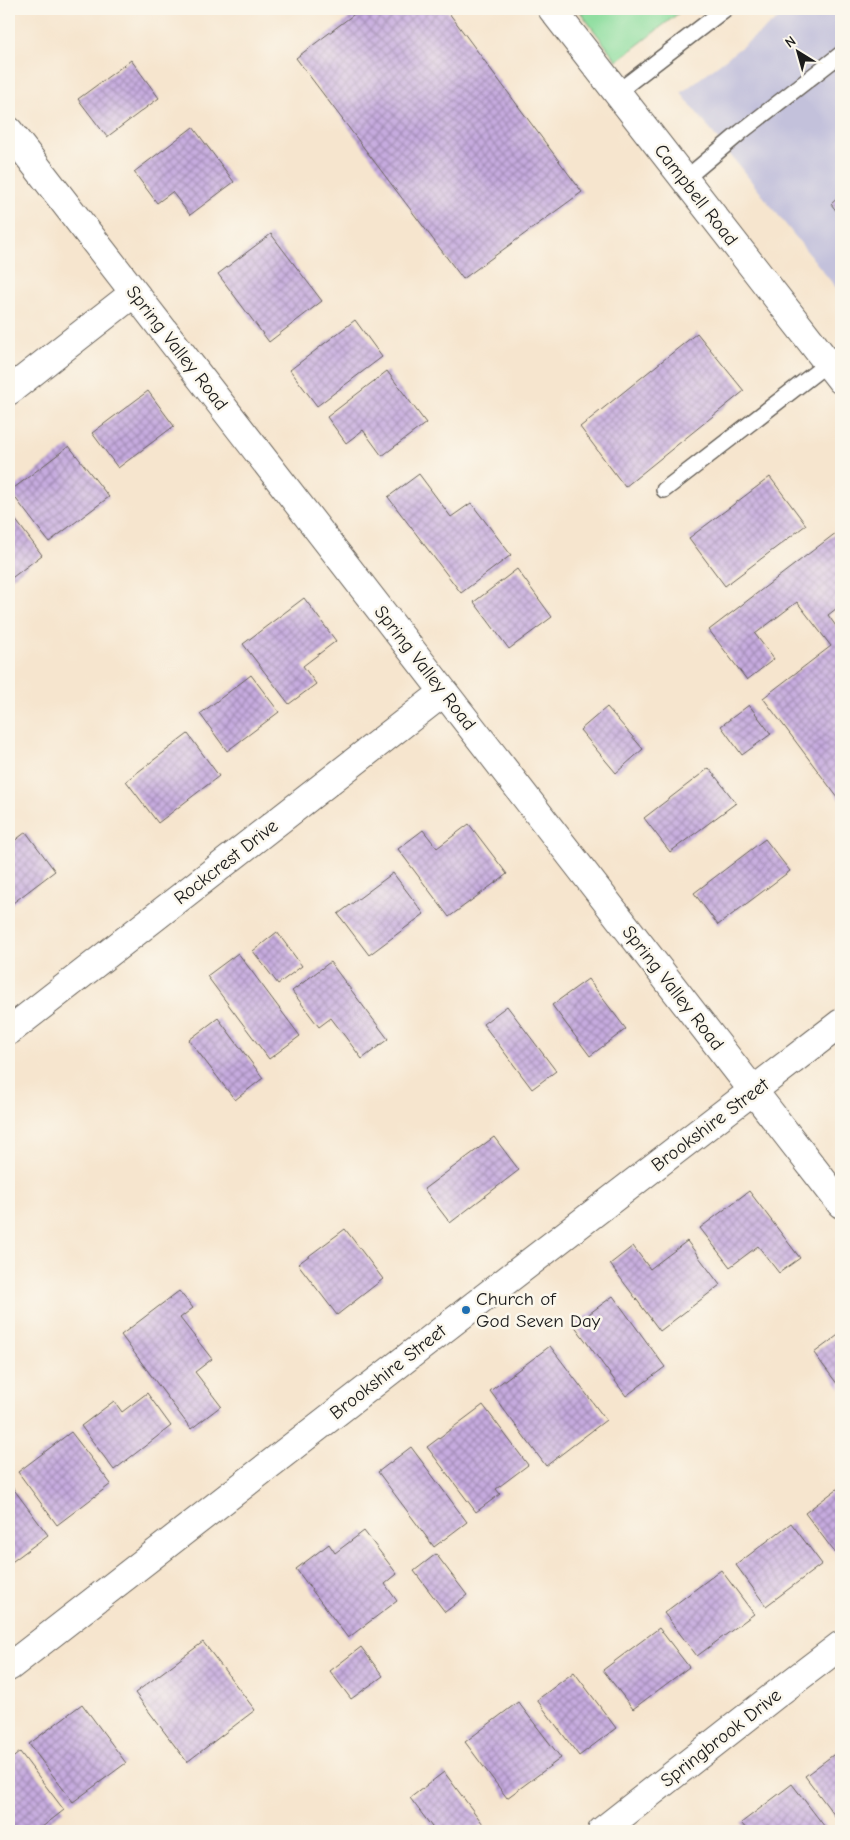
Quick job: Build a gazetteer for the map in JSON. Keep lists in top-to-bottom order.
{
  "streets": {
    "street": [
      "Campbell Road",
      "Spring Valley Road",
      "Rockcrest Drive",
      "Brookshire Street",
      "Springbrook Drive"
    ]
  },
  "crossings": [
    ["Spring Valley Road", "Rockcrest Drive"],
    ["Spring Valley Road", "Brookshire Street"]
  ],
  "places": ["Church of God Seven Day"],
  "north": "top left"
}
